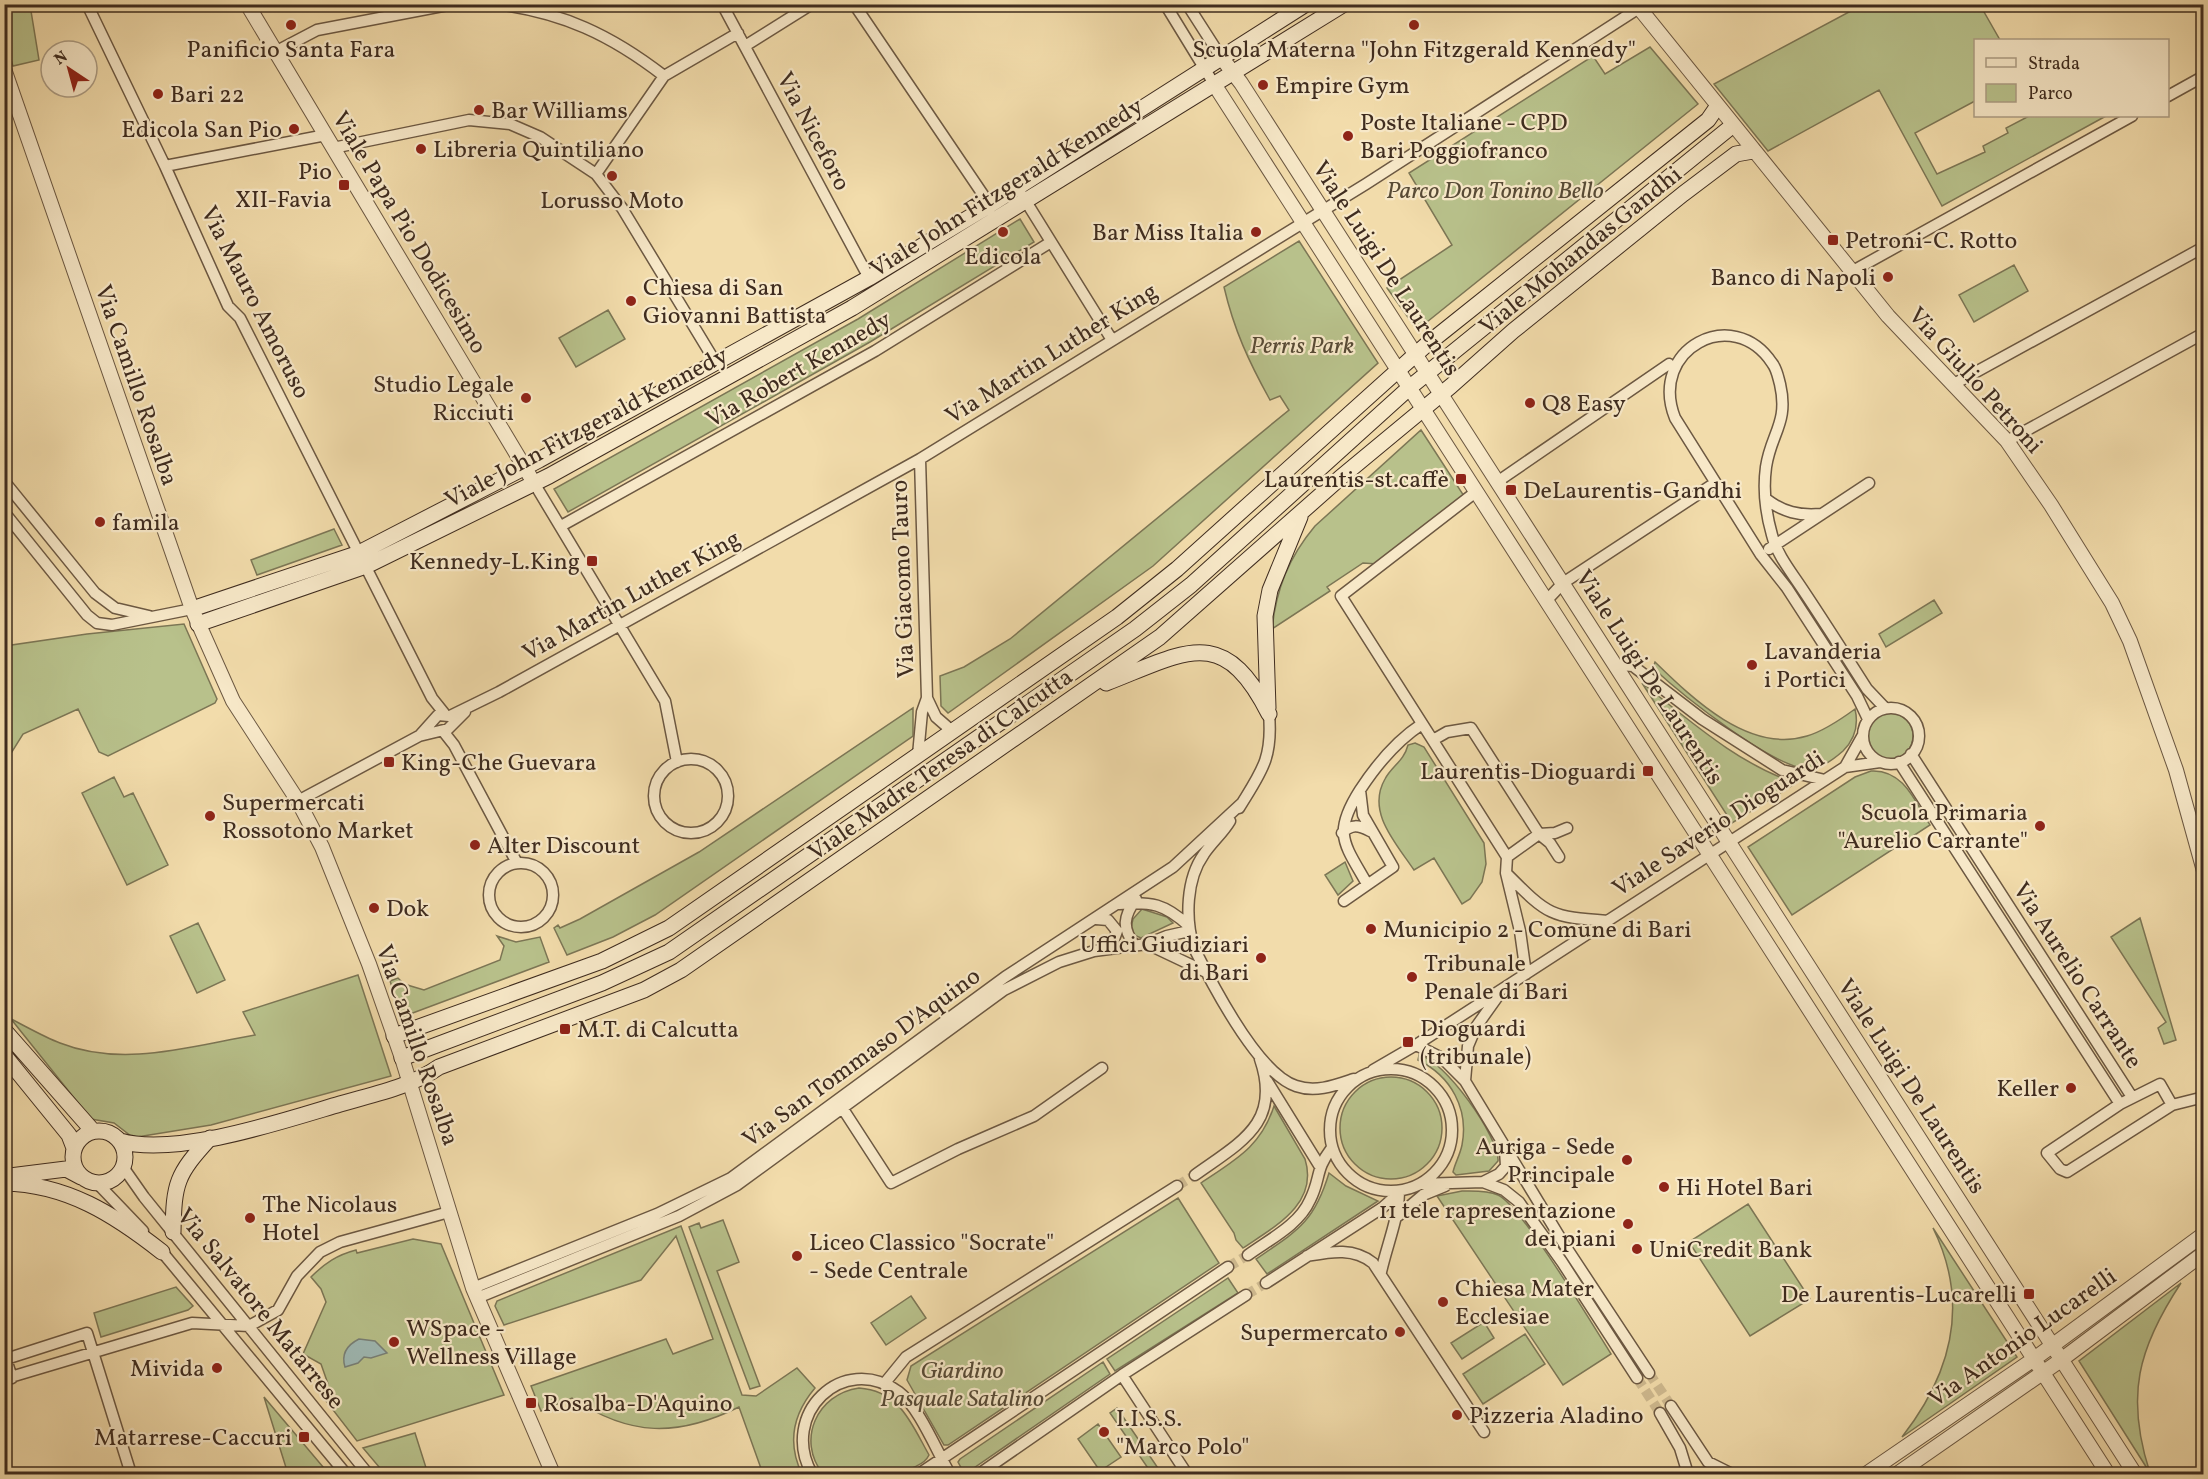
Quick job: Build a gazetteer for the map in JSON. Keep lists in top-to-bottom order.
{
  "streets": {
    "main road": ["Viale John Fitzgerald Kennedy", "Viale Mohandas Gandhi", "Viale Madre Teresa di Calcutta"],
    "street": [
      "Via Niceforo",
      "Viale Papa Pio Dodicesimo",
      "Viale Luigi De Laurentis",
      "Via Mauro Amoruso",
      "Via Martin Luther King",
      "Via Robert Kennedy",
      "Via Giulio Petroni",
      "Via Camillo Rosalba",
      "Via Giacomo Tauro",
      "Viale Saverio Dioguardi",
      "Via Aurelio Carrante",
      "Via San Tommaso D'Aquino",
      "Via Salvatore Matarrese",
      "Via Antonio Lucarelli"
    ]
  },
  "crossings": [
    ["Via Niceforo", "Viale John Fitzgerald Kennedy"],
    ["Viale John Fitzgerald Kennedy", "Viale Papa Pio Dodicesimo"],
    ["Viale John Fitzgerald Kennedy", "Viale Luigi De Laurentis"],
    ["Viale John Fitzgerald Kennedy", "Via Mauro Amoruso"],
    ["Viale John Fitzgerald Kennedy", "Via Camillo Rosalba"],
    ["Viale Mohandas Gandhi", "Viale Luigi De Laurentis"],
    ["Viale Mohandas Gandhi", "Via Giulio Petroni"],
    ["Viale Mohandas Gandhi", "Viale Madre Teresa di Calcutta"],
    ["Viale Luigi De Laurentis", "Via Martin Luther King"],
    ["Viale Luigi De Laurentis", "Viale Madre Teresa di Calcutta"],
    ["Viale Luigi De Laurentis", "Viale Saverio Dioguardi"],
    ["Viale Luigi De Laurentis", "Via Antonio Lucarelli"],
    ["Via Mauro Amoruso", "Via Martin Luther King"],
    ["Via Martin Luther King", "Via Giulio Petroni"],
    ["Via Martin Luther King", "Via Camillo Rosalba"],
    ["Via Martin Luther King", "Via Giacomo Tauro"],
    ["Via Camillo Rosalba", "Viale Madre Teresa di Calcutta"],
    ["Via Camillo Rosalba", "Via San Tommaso D'Aquino"],
    ["Via Giacomo Tauro", "Viale Madre Teresa di Calcutta"],
    ["Viale Saverio Dioguardi", "Via Aurelio Carrante"]
  ],
  "parks": ["Parco Don Tonino Bello", "Perris Park", "Giardino Pasquale Satalino"],
  "places": {
    "other": [
      "Panificio Santa Fara",
      "Scuola Materna \"John Fitzgerald Kennedy\"",
      "Empire Gym",
      "Bari 22",
      "Bar Williams",
      "Edicola San Pio",
      "Poste Italiane - CPD Bari Poggiofranco",
      "Libreria Quintiliano",
      "Lorusso Moto",
      "Edicola",
      "Bar Miss Italia",
      "Banco di Napoli",
      "Chiesa di San Giovanni Battista",
      "Studio Legale Ricciuti",
      "Q8 Easy",
      "famila",
      "Lavanderia i Portici",
      "Supermercati Rossotono Market",
      "Scuola Primaria \"Aurelio Carrante\"",
      "Alter Discount",
      "Dok",
      "Municipio 2 - Comune di Bari",
      "Uffici Giudiziari di Bari",
      "Tribunale Penale di Bari",
      "Keller",
      "Auriga - Sede Principale",
      "Hi Hotel Bari",
      "The Nicolaus Hotel",
      "11 tele rapresentazione dei piani",
      "UniCredit Bank",
      "Liceo Classico \"Socrate\" - Sede Centrale",
      "Chiesa Mater Ecclesiae",
      "Supermercato",
      "WSpace - Wellness Village",
      "Mivida",
      "Pizzeria Aladino",
      "I.I.S.S. \"Marco Polo\""
    ],
    "transit": [
      "Pio XII-Favia",
      "Petroni-C. Rotto",
      "Laurentis-st.caffè",
      "DeLaurentis-Gandhi",
      "Kennedy-L.King",
      "King-Che Guevara",
      "Laurentis-Dioguardi",
      "M.T. di Calcutta",
      "Dioguardi (tribunale)",
      "De Laurentis-Lucarelli",
      "Rosalba-D'Aquino",
      "Matarrese-Caccuri"
    ]
  },
  "legend": ["Strada", "Parco"],
  "north": "top left"
}
